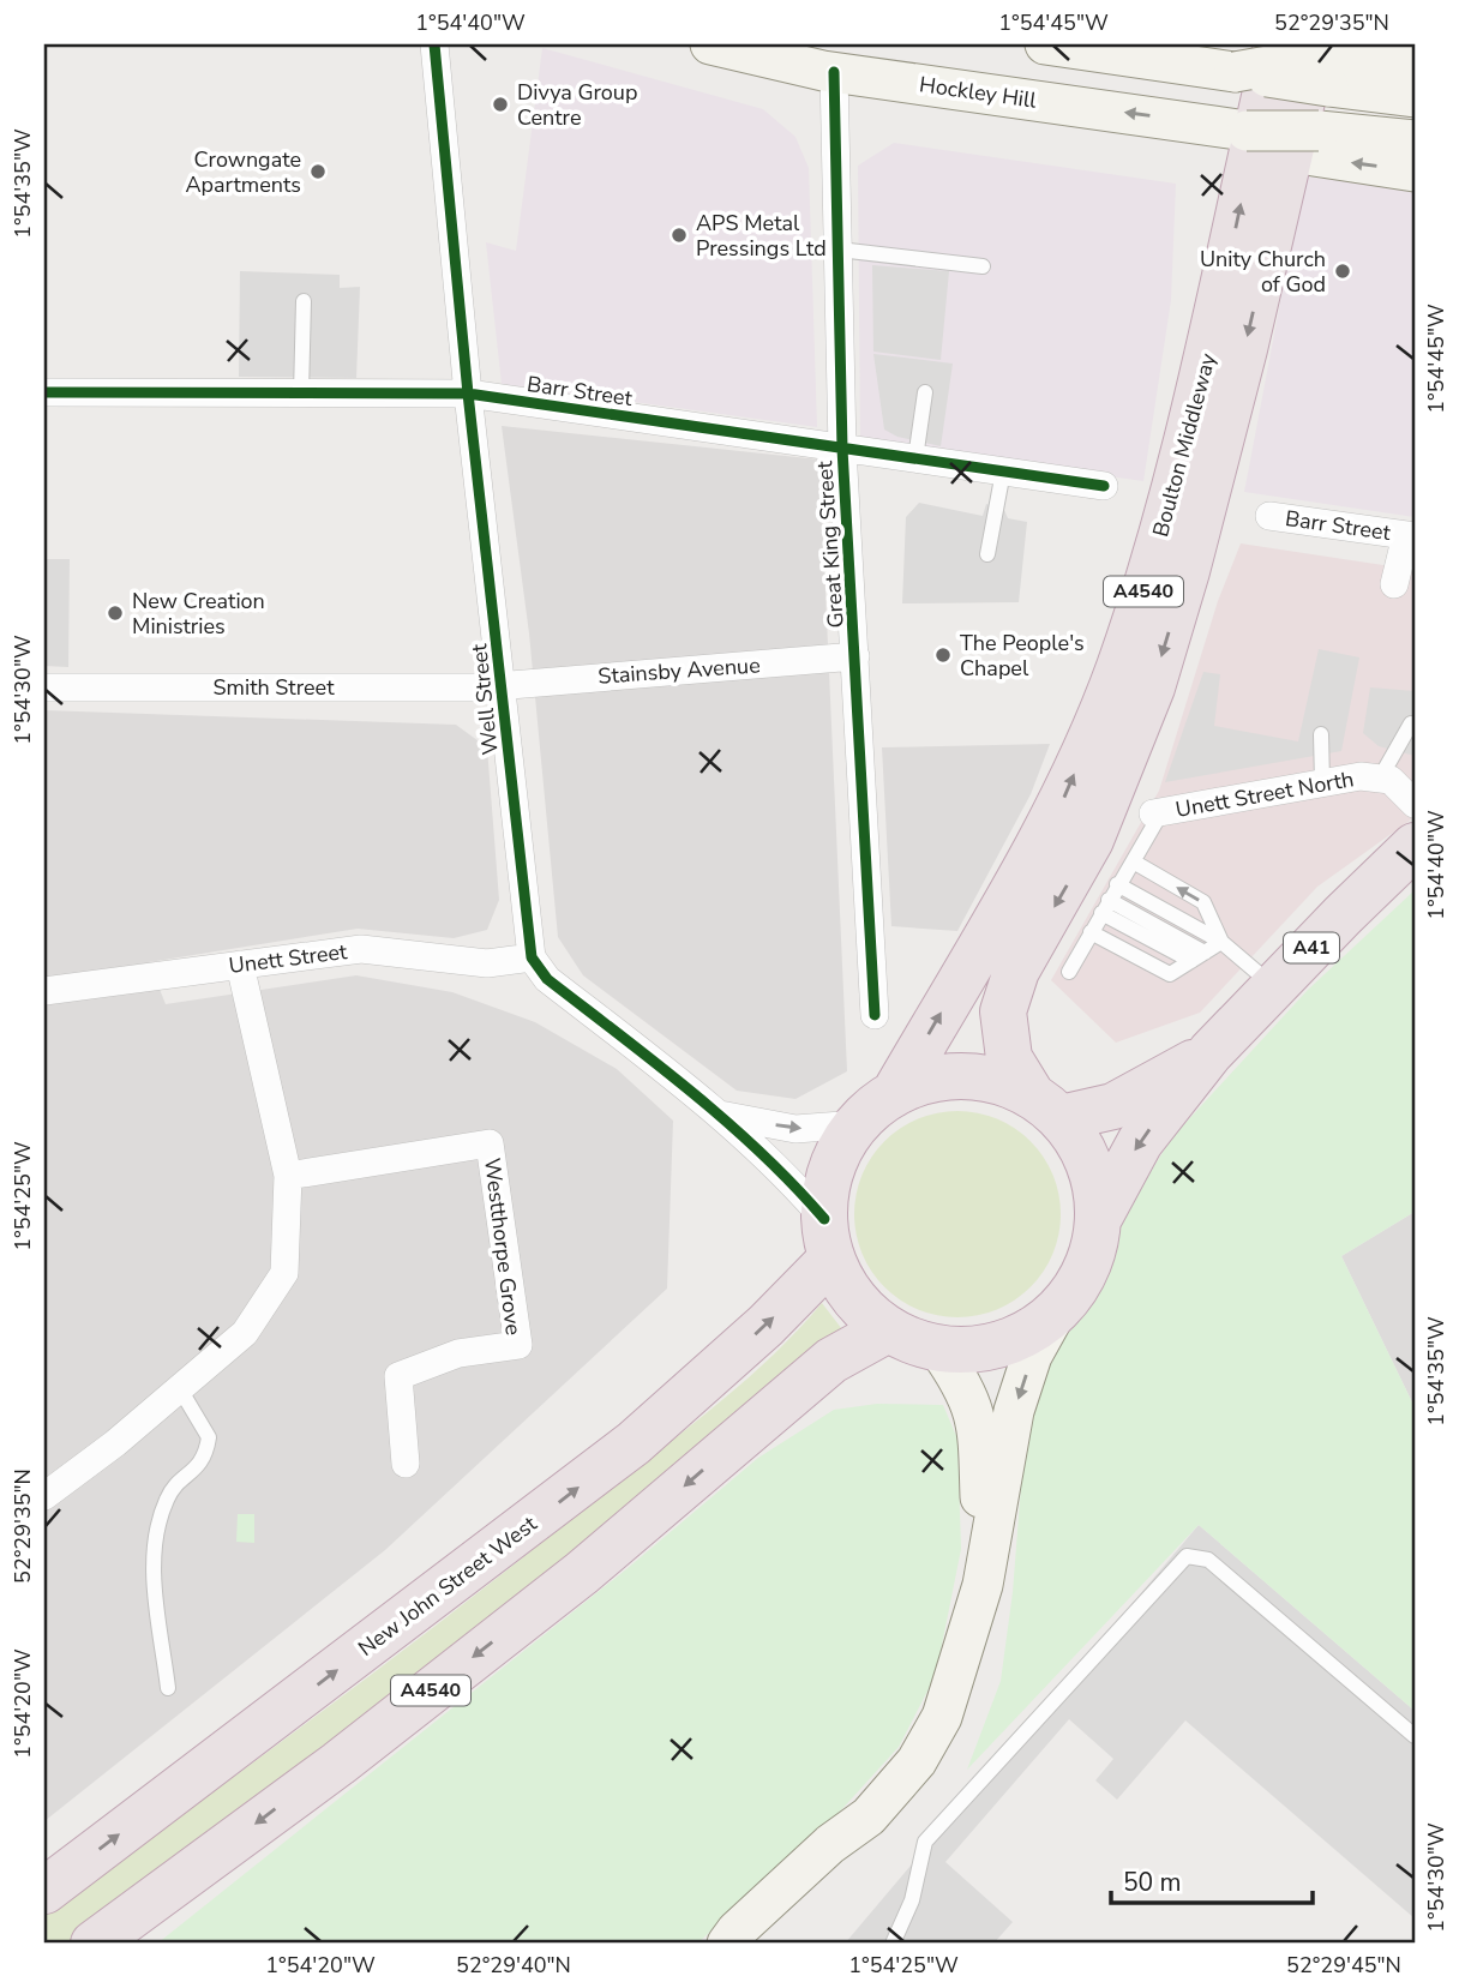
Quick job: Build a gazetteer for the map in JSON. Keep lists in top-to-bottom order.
{
  "streets": {
    "highway": [
      "Boulton Middleway",
      "A4540",
      "A41",
      "New John Street West"
    ],
    "main road": ["Hockley Hill"],
    "street": [
      "Barr Street",
      "Great King Street",
      "Stainsby Avenue",
      "Smith Street",
      "Well Street",
      "Unett Street North",
      "Unett Street",
      "Westthorpe Grove"
    ]
  },
  "crossings": [
    ["Hockley Hill", "Great King Street"],
    ["Barr Street", "Great King Street"],
    ["Barr Street", "Well Street"],
    ["Boulton Middleway", "A4540"],
    ["Boulton Middleway", "A41"],
    ["Boulton Middleway", "New John Street West"],
    ["Great King Street", "Stainsby Avenue"],
    ["A4540", "A41"],
    ["A4540", "New John Street West"],
    ["Stainsby Avenue", "Smith Street"],
    ["Stainsby Avenue", "Well Street"],
    ["Smith Street", "Well Street"],
    ["Well Street", "Unett Street"],
    ["A41", "New John Street West"]
  ],
  "places": [
    "Divya Group Centre",
    "Crowngate Apartments",
    "APS Metal Pressings Ltd",
    "Unity Church of God",
    "New Creation Ministries",
    "The People's Chapel"
  ],
  "scale_bar": "50 m",
  "coordinates": [
    "1°54'40\"W",
    "1°54'45\"W",
    "52°29'35\"N",
    "1°54'35\"W",
    "1°54'30\"W",
    "1°54'25\"W",
    "1°54'20\"W",
    "52°29'40\"N",
    "52°29'45\"N"
  ]
}
